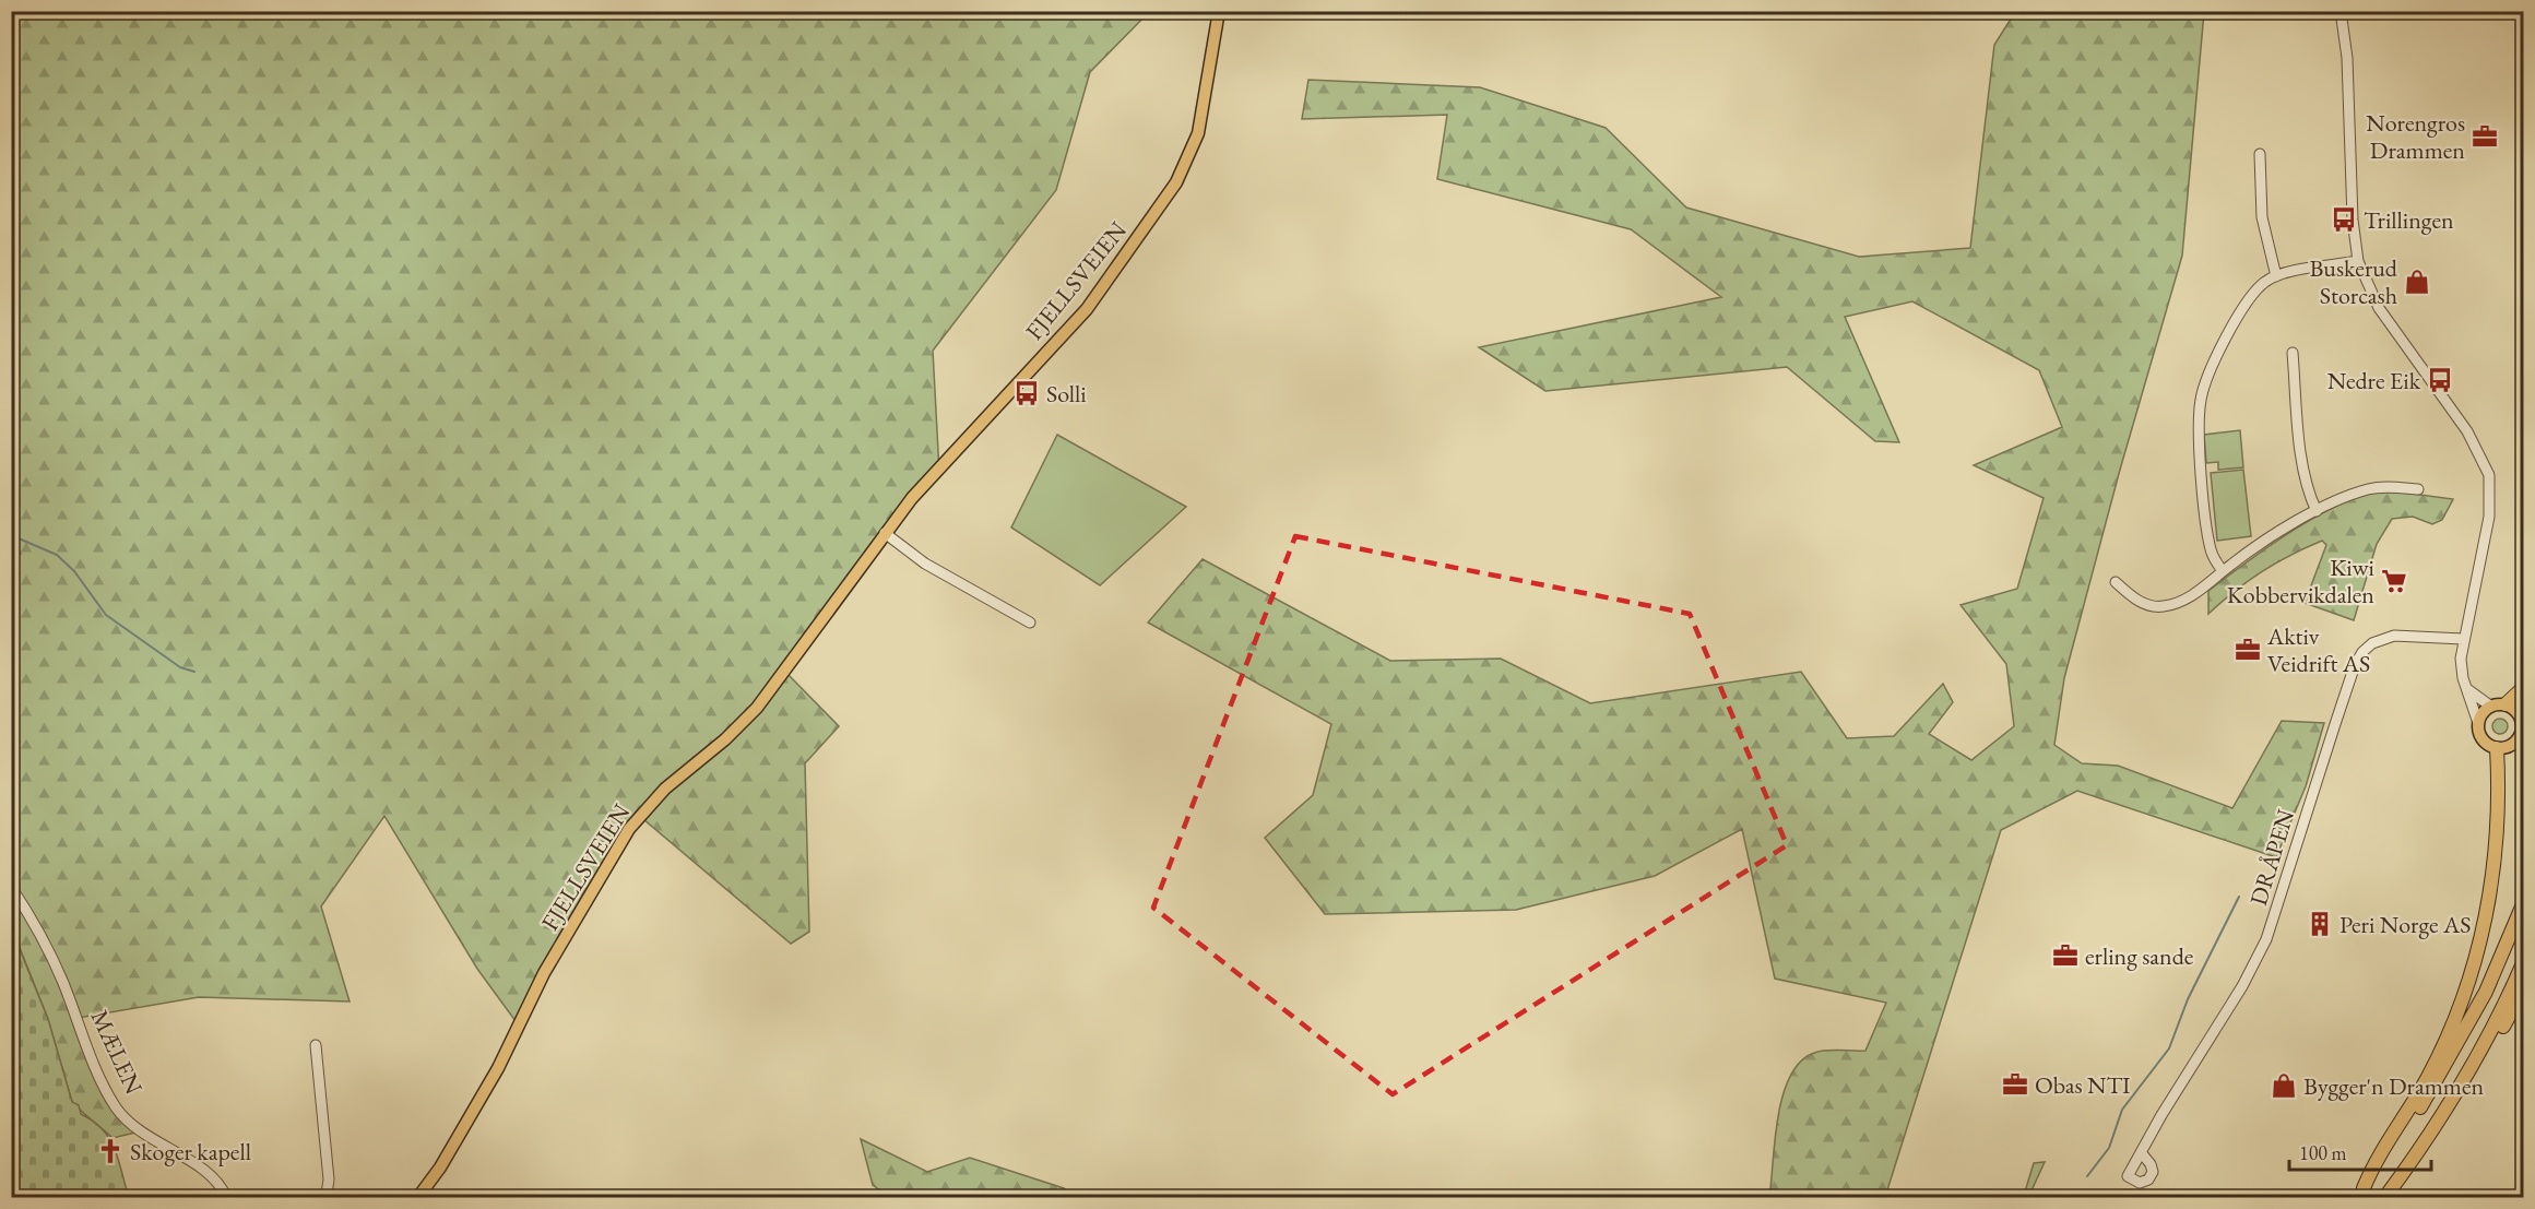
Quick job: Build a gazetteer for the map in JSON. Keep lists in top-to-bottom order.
{
  "streets": {
    "main road": ["FJELLSVEIEN"],
    "street": ["DRÅPEN", "MÆLEN"]
  },
  "places": {
    "office": [
      "Norengros Drammen",
      "Aktiv Veidrift AS",
      "erling sande",
      "Obas NTI"
    ],
    "bus stop": ["Trillingen", "Nedre Eik", "Solli"],
    "shop": ["Buskerud Storcash", "Bygger'n Drammen"],
    "supermarket": ["Kiwi Kobbervikdalen"],
    "building": ["Peri Norge AS"],
    "church": ["Skoger kapell"]
  },
  "scale_bar": "100 m"
}
